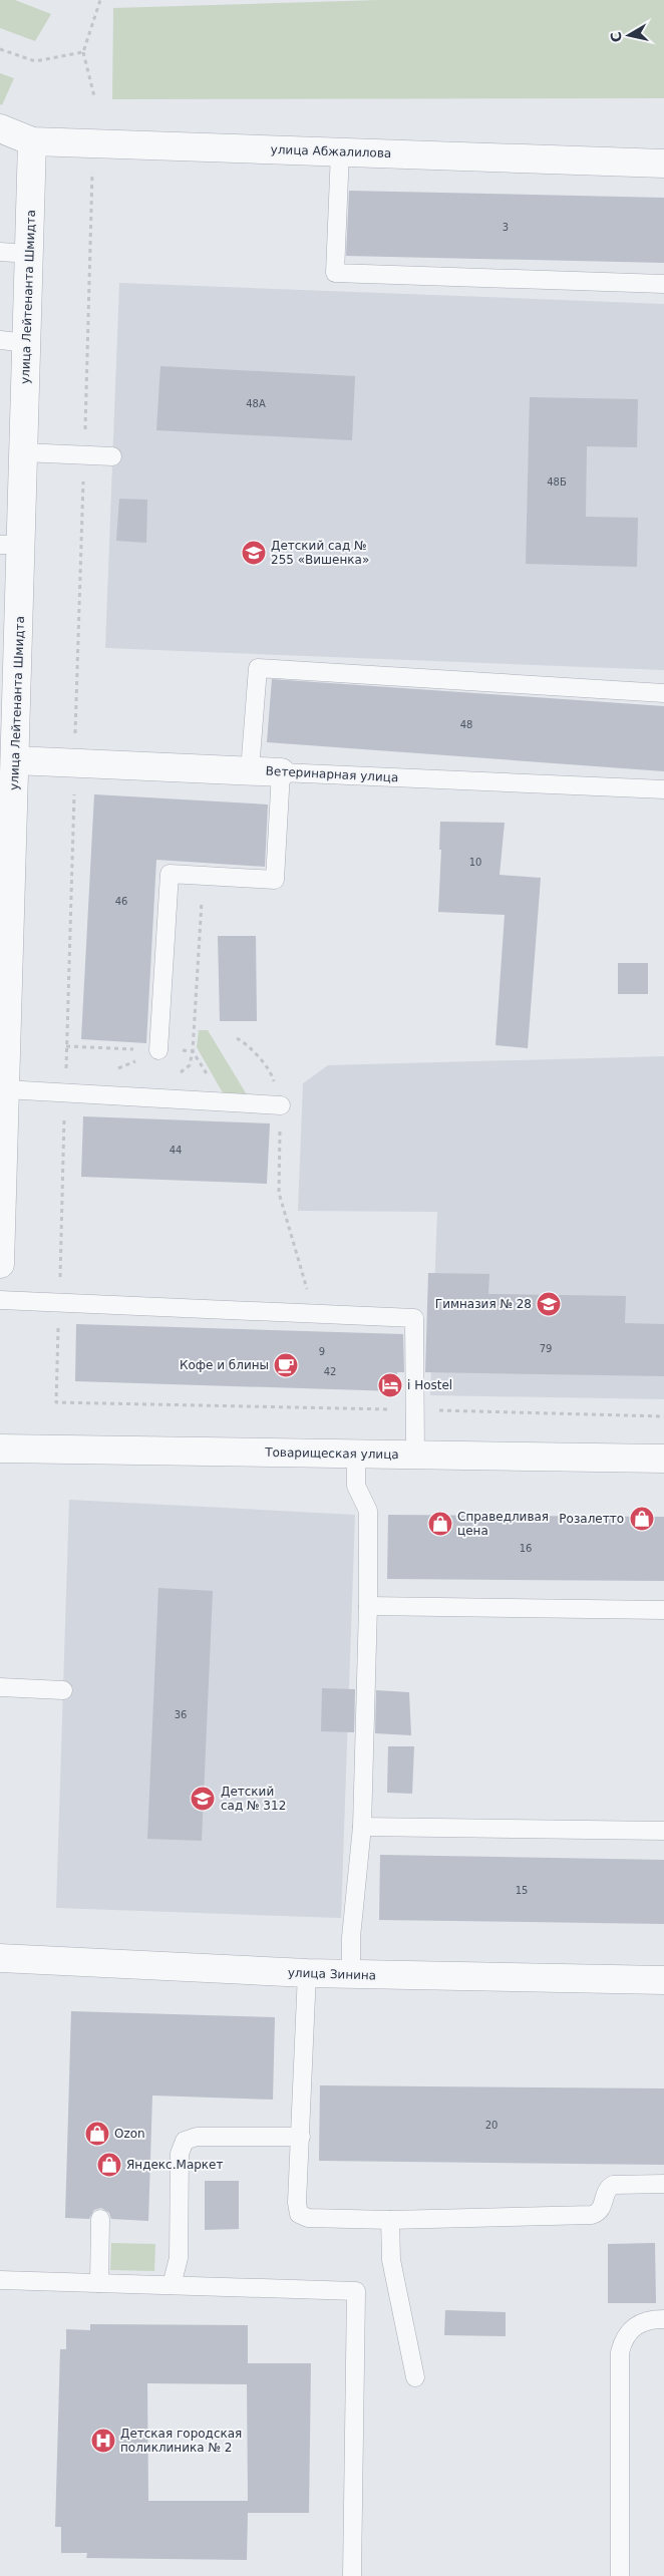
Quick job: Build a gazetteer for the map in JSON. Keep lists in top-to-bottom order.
{
  "streets": {
    "street": [
      "улица Абжалилова",
      "улица Лейтенанта Шмидта",
      "Ветеринарная улица",
      "Товарищеская улица",
      "улица Зинина"
    ]
  },
  "crossings": [
    ["улица Абжалилова", "улица Лейтенанта Шмидта"],
    ["улица Лейтенанта Шмидта", "Ветеринарная улица"]
  ],
  "places": {
    "school or university": ["Детский сад № 255 «Вишенка»", "Гимназия № 28", "Детский сад № 312"],
    "cafe": ["Кофе и блины"],
    "hotel": ["i Hostel"],
    "shop": [
      "Розалетто",
      "Справедливая цена",
      "Ozon",
      "Яндекс.Маркет"
    ],
    "hospital": ["Детская городская поликлиника № 2"]
  },
  "house_numbers": [
    "3",
    "48А",
    "48Б",
    "48",
    "10",
    "46",
    "44",
    "79",
    "9",
    "42",
    "16",
    "36",
    "15",
    "20"
  ],
  "north": "left"
}
